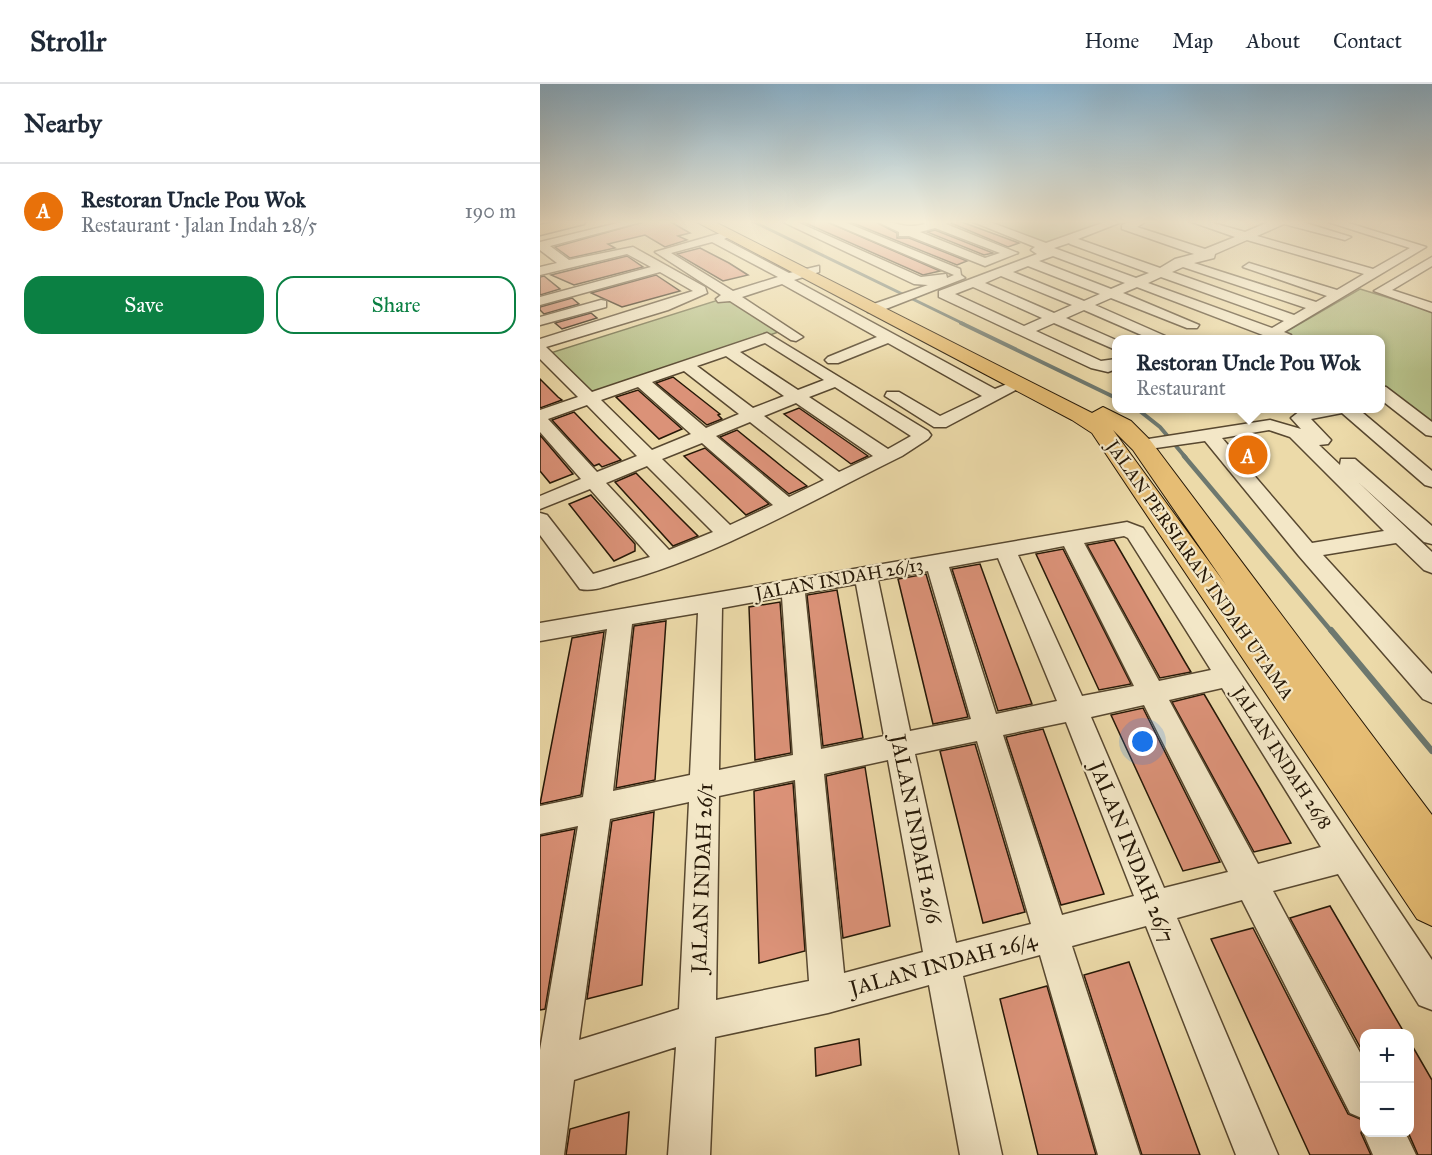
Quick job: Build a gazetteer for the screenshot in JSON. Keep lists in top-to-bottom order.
{
  "streets": {
    "main road": ["JALAN PERSIARAN INDAH UTAMA"],
    "street": [
      "JALAN INDAH 26/13",
      "JALAN INDAH 26/8",
      "JALAN INDAH 26/6",
      "JALAN INDAH 26/7",
      "JALAN INDAH 26/1",
      "JALAN INDAH 26/4"
    ]
  },
  "crossings": [
    ["JALAN INDAH 26/13", "JALAN INDAH 26/8"],
    ["JALAN INDAH 26/13", "JALAN INDAH 26/6"],
    ["JALAN INDAH 26/13", "JALAN INDAH 26/7"],
    ["JALAN INDAH 26/13", "JALAN INDAH 26/1"],
    ["JALAN INDAH 26/8", "JALAN INDAH 26/4"],
    ["JALAN INDAH 26/6", "JALAN INDAH 26/4"],
    ["JALAN INDAH 26/7", "JALAN INDAH 26/4"],
    ["JALAN INDAH 26/1", "JALAN INDAH 26/4"]
  ],
  "page": {
    "header": "Strollr",
    "nav": [
      "Home",
      "Map",
      "About",
      "Contact"
    ],
    "heading": "Nearby",
    "list": [
      {
        "mark": "A",
        "name": "Restoran Uncle Pou Wok",
        "note": "Restaurant · Jalan Indah 28/5",
        "value": "190 m"
      }
    ],
    "buttons": ["Save", "Share"],
    "popup": ["Restoran Uncle Pou Wok", "Restaurant"],
    "pins": "A",
    "map_buttons": ["+", "−"]
  }
}
